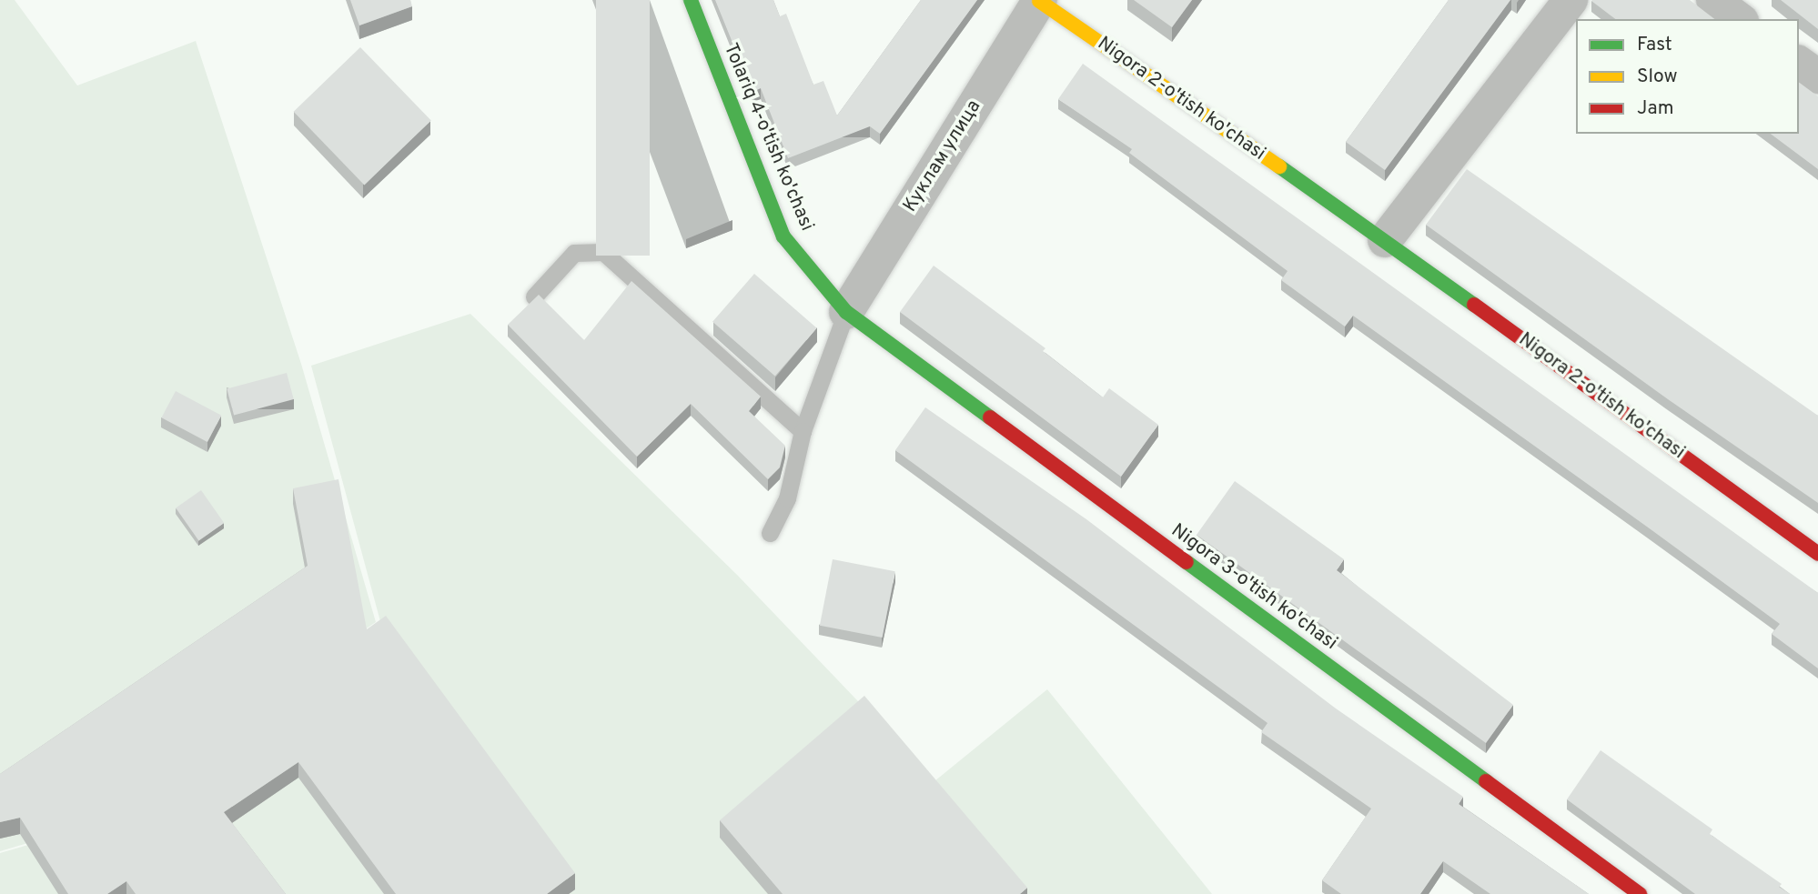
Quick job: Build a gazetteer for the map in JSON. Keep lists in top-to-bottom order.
{
  "streets": {
    "street": [
      "Nigora 2-o'tish ko'chasi",
      "Tolariq 4-o'tish ko'chasi",
      "Куклам улица",
      "Nigora 3-o'tish ko'chasi"
    ]
  },
  "crossings": [
    ["Nigora 2-o'tish ko'chasi", "Куклам улица"],
    ["Tolariq 4-o'tish ko'chasi", "Куклам улица"],
    ["Tolariq 4-o'tish ko'chasi", "Nigora 3-o'tish ko'chasi"],
    ["Куклам улица", "Nigora 3-o'tish ko'chasi"]
  ],
  "legend": ["Fast", "Slow", "Jam"]
}
